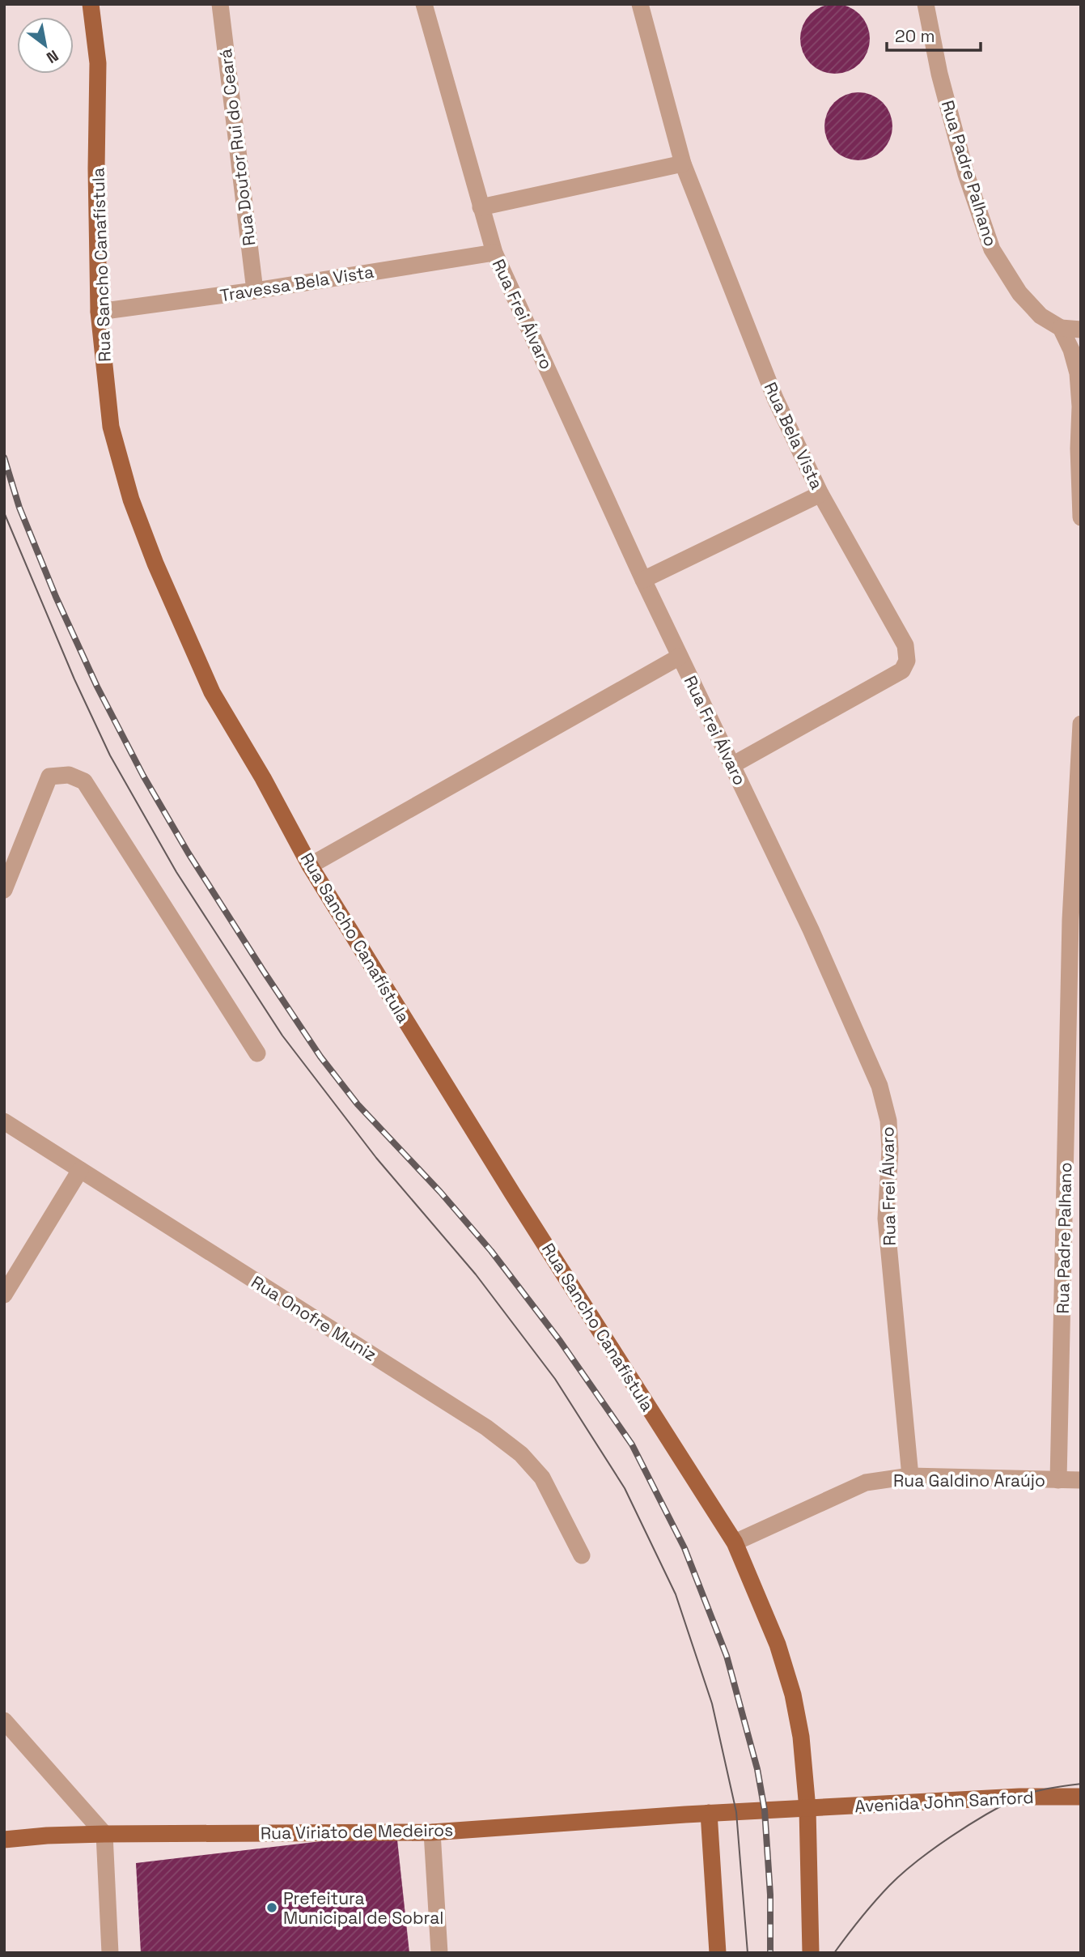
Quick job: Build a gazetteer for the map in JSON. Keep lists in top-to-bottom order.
{
  "streets": {
    "main road": ["Rua Sancho Canafístula", "Avenida John Sanford", "Rua Viriato de Medeiros"],
    "street": [
      "Rua Doutor Rui do Ceará",
      "Rua Padre Palhano",
      "Travessa Bela Vista",
      "Rua Frei Álvaro",
      "Rua Bela Vista",
      "Rua Onofre Muniz",
      "Rua Galdino Araújo"
    ]
  },
  "crossings": [
    ["Rua Doutor Rui do Ceará", "Travessa Bela Vista"],
    ["Rua Padre Palhano", "Rua Galdino Araújo"],
    ["Rua Sancho Canafístula", "Travessa Bela Vista"],
    ["Rua Sancho Canafístula", "Rua Galdino Araújo"],
    ["Rua Sancho Canafístula", "Avenida John Sanford"],
    ["Travessa Bela Vista", "Rua Frei Álvaro"],
    ["Rua Frei Álvaro", "Rua Bela Vista"],
    ["Rua Frei Álvaro", "Rua Galdino Araújo"],
    ["Avenida John Sanford", "Rua Viriato de Medeiros"]
  ],
  "places": ["Prefeitura Municipal de Sobral"],
  "scale_bar": "20 m",
  "north": "bottom right"
}
